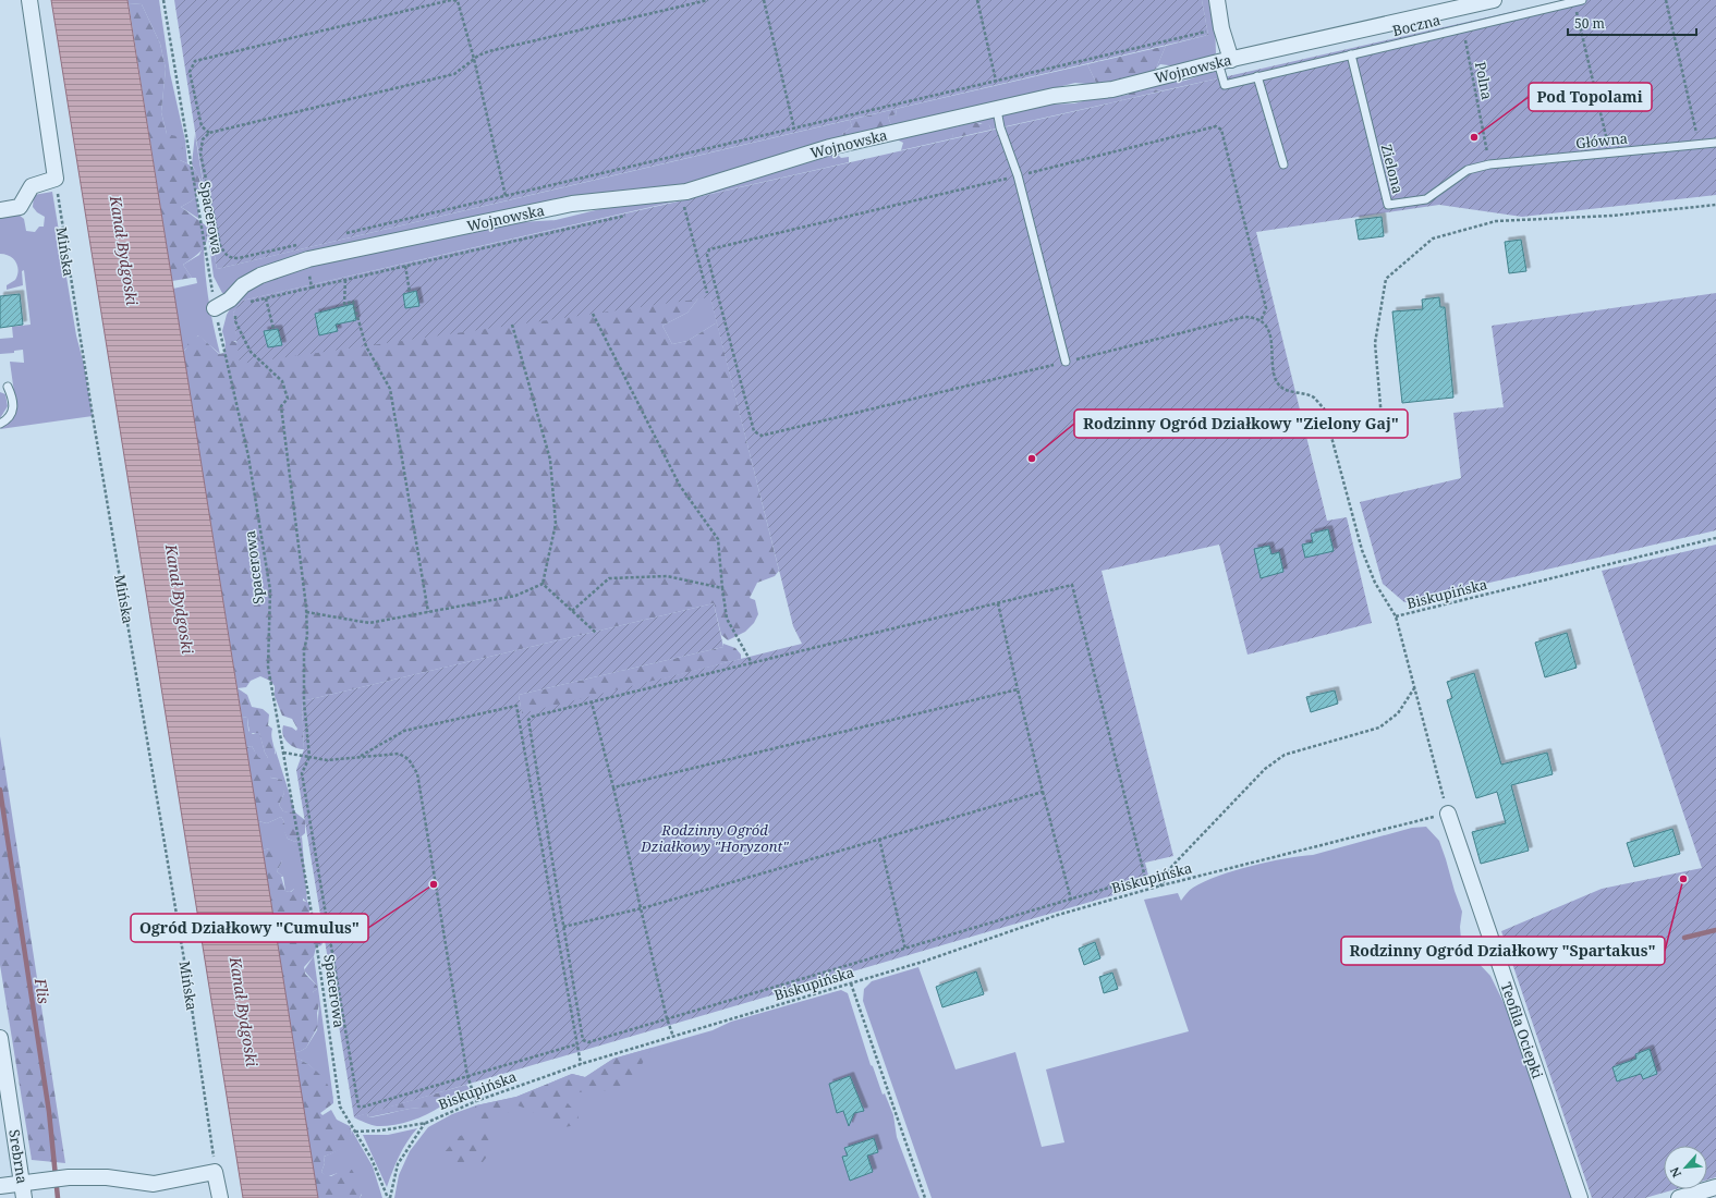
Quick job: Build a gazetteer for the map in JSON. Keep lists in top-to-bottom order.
{
  "streets": {
    "street": ["Wojnowska", "Teofila Ociepki", "Srebrna"],
    "lane": ["Boczna", "Główna", "Zielona"],
    "path": [
      "Polna",
      "Spacerowa",
      "Mińska",
      "Biskupińska"
    ]
  },
  "crossings": [
    ["Boczna", "Wojnowska"],
    ["Boczna", "Polna"],
    ["Boczna", "Zielona"],
    ["Wojnowska", "Spacerowa"],
    ["Polna", "Główna"],
    ["Polna", "Zielona"],
    ["Główna", "Zielona"],
    ["Spacerowa", "Biskupińska"],
    ["Biskupińska", "Teofila Ociepki"]
  ],
  "water": ["Kanał Bydgoski", "Flis"],
  "parks": ["Rodzinny Ogród Działkowy \"Horyzont\""],
  "places": [
    "Pod Topolami",
    "Rodzinny Ogród Działkowy \"Zielony Gaj\"",
    "Rodzinny Ogród Działkowy \"Spartakus\"",
    "Ogród Działkowy \"Cumulus\""
  ],
  "scale_bar": "50 m",
  "north": "bottom left"
}
